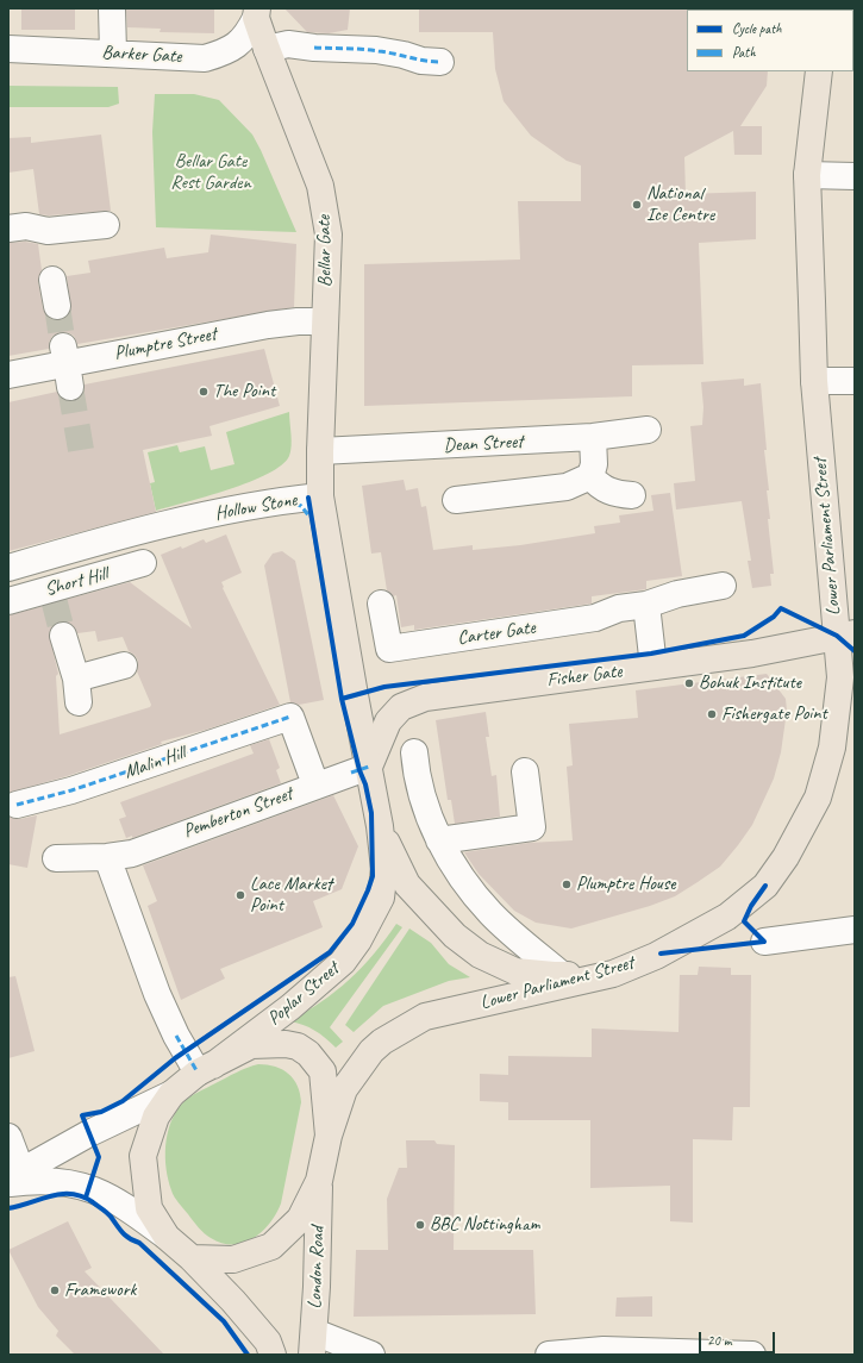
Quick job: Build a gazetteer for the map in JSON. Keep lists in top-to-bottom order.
{
  "streets": {
    "main road": [
      "Bellar Gate",
      "Hollow Stone",
      "Lower Parliament Street",
      "Fisher Gate",
      "Poplar Street",
      "London Road"
    ],
    "street": [
      "Barker Gate",
      "Plumptre Street",
      "Dean Street",
      "Short Hill",
      "Carter Gate",
      "Malin Hill",
      "Pemberton Street"
    ]
  },
  "crossings": [
    ["Barker Gate", "Bellar Gate"],
    ["Bellar Gate", "Plumptre Street"],
    ["Bellar Gate", "Dean Street"],
    ["Bellar Gate", "Hollow Stone"],
    ["Hollow Stone", "Fisher Gate"],
    ["Hollow Stone", "Pemberton Street"],
    ["Hollow Stone", "Poplar Street"],
    ["Lower Parliament Street", "Fisher Gate"],
    ["Fisher Gate", "Pemberton Street"],
    ["Fisher Gate", "Poplar Street"],
    ["Malin Hill", "Pemberton Street"],
    ["Pemberton Street", "Poplar Street"]
  ],
  "parks": ["Bellar Gate Rest Garden"],
  "places": [
    "National Ice Centre",
    "The Point",
    "Bohuk Institute",
    "Fishergate Point",
    "Plumptre House",
    "Lace Market Point",
    "BBC Nottingham",
    "Framework"
  ],
  "legend": ["Cycle path", "Path"],
  "scale_bar": "20 m"
}
